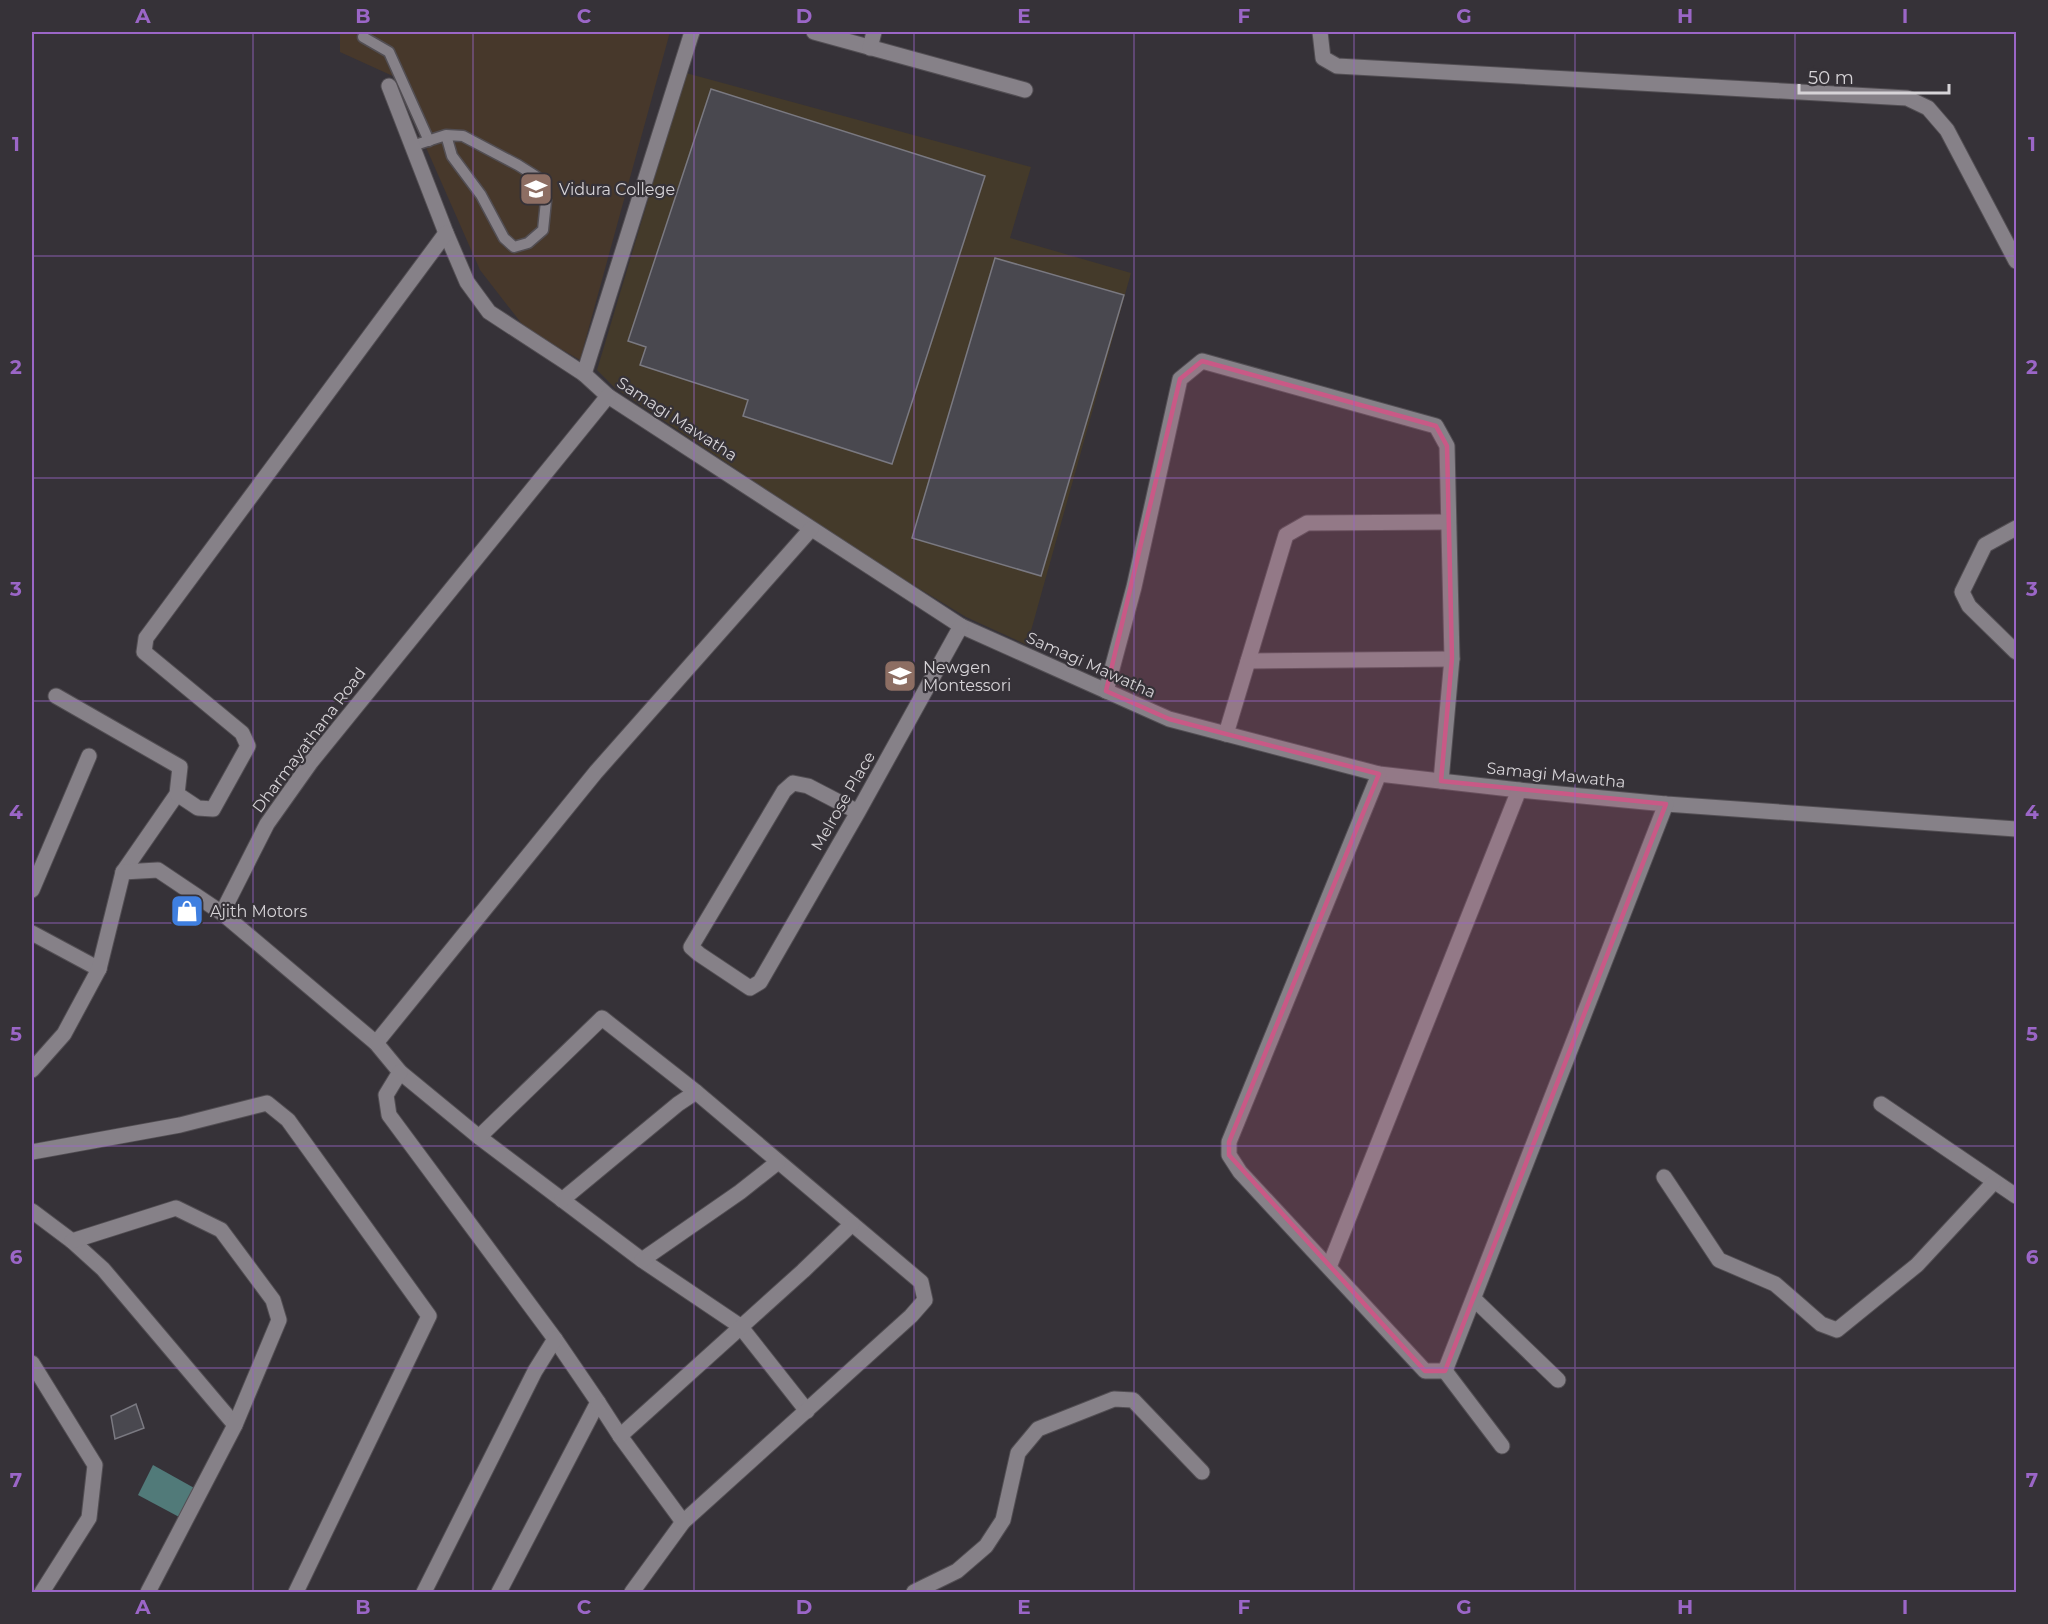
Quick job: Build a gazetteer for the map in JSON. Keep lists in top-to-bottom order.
{
  "streets": {
    "street": ["Samagi Mawatha", "Dharmayathana Road", "Melrose Place"]
  },
  "crossings": [
    ["Samagi Mawatha", "Dharmayathana Road"],
    ["Samagi Mawatha", "Melrose Place"]
  ],
  "places": {
    "school or university": ["Vidura College", "Newgen Montessori"],
    "shop": ["Ajith Motors"]
  },
  "scale_bar": "50 m",
  "grid": {
    "columns": [
      "A",
      "B",
      "C",
      "D",
      "E",
      "F",
      "G",
      "H",
      "I"
    ],
    "rows": [
      "1",
      "2",
      "3",
      "4",
      "5",
      "6",
      "7"
    ]
  }
}
